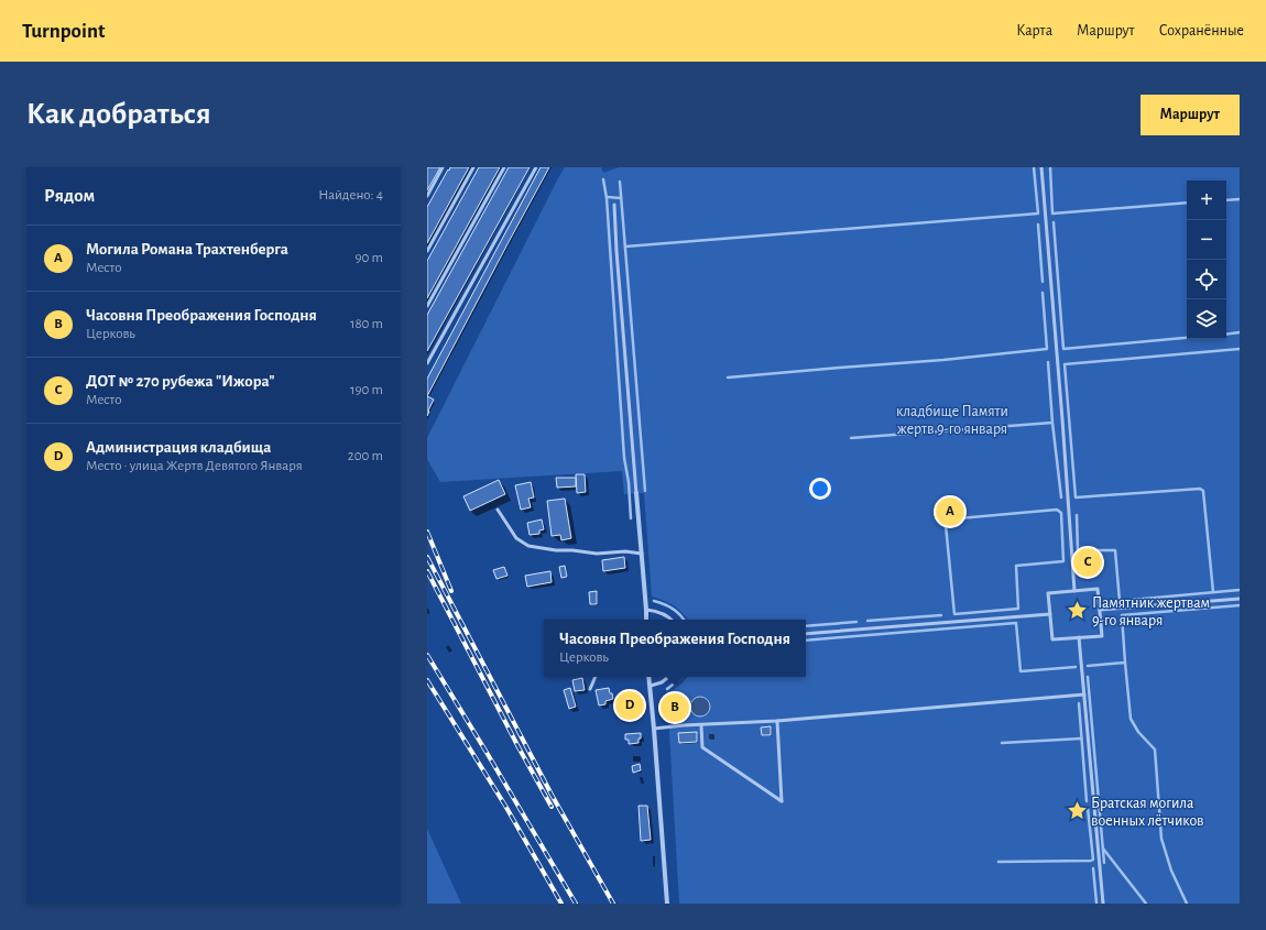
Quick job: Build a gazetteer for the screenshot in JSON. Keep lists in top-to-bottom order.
{
  "parks": ["кладбище Памяти жертв 9-го января"],
  "places": {
    "place": ["Памятник жертвам 9-го января", "Братская могила военных лётчиков"]
  },
  "page": {
    "header": "Turnpoint",
    "nav": ["Карта", "Маршрут", "Сохранённые"],
    "buttons": "Маршрут",
    "title": "Как добраться",
    "heading": ["Рядом", "Найдено: 4"],
    "map_buttons": ["+", "−"],
    "list": [
      {
        "mark": "A",
        "name": "Могила Романа Трахтенберга",
        "note": "Место",
        "value": "90 m"
      },
      {
        "mark": "B",
        "name": "Часовня Преображения Господня",
        "note": "Церковь",
        "value": "180 m"
      },
      {
        "mark": "C",
        "name": "ДОТ № 270 рубежа \"Ижора\"",
        "note": "Место",
        "value": "190 m"
      },
      {
        "mark": "D",
        "name": "Администрация кладбища",
        "note": "Место · улица Жертв Девятого Января",
        "value": "200 m"
      }
    ],
    "pins": [
      "A",
      "C",
      "D",
      "B"
    ],
    "popup": ["Часовня Преображения Господня", "Церковь"]
  }
}
